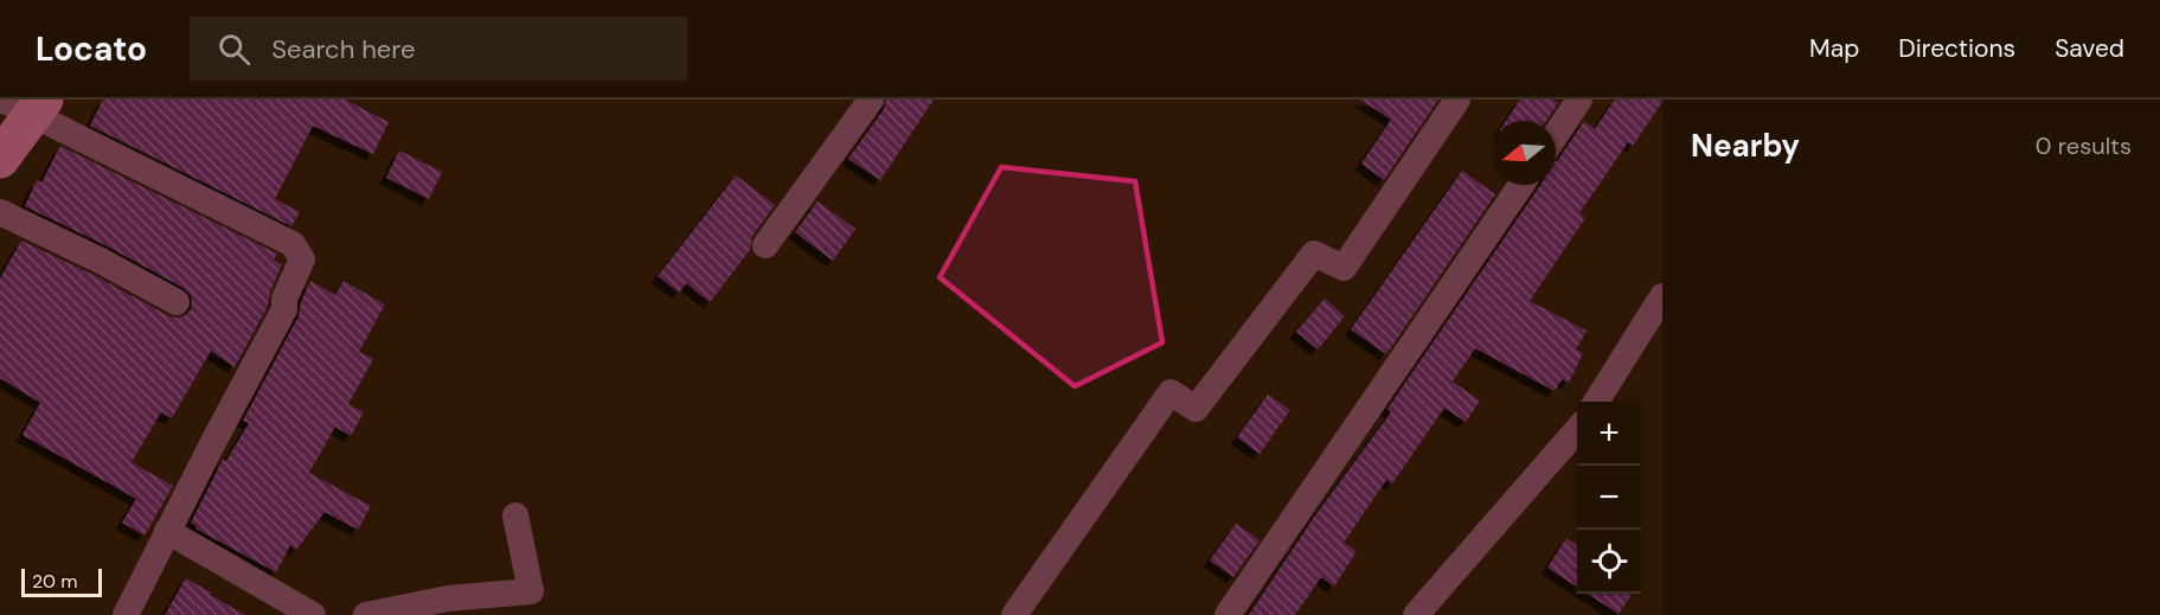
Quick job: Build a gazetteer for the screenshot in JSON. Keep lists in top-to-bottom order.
{
  "scale_bar": "20 m",
  "north": "left",
  "page": {
    "header": "Locato",
    "search": "Search here",
    "nav": ["Map", "Directions", "Saved"],
    "heading": ["Nearby", "0 results"],
    "map_buttons": ["+", "−"],
    "scale": "20 m"
  }
}
